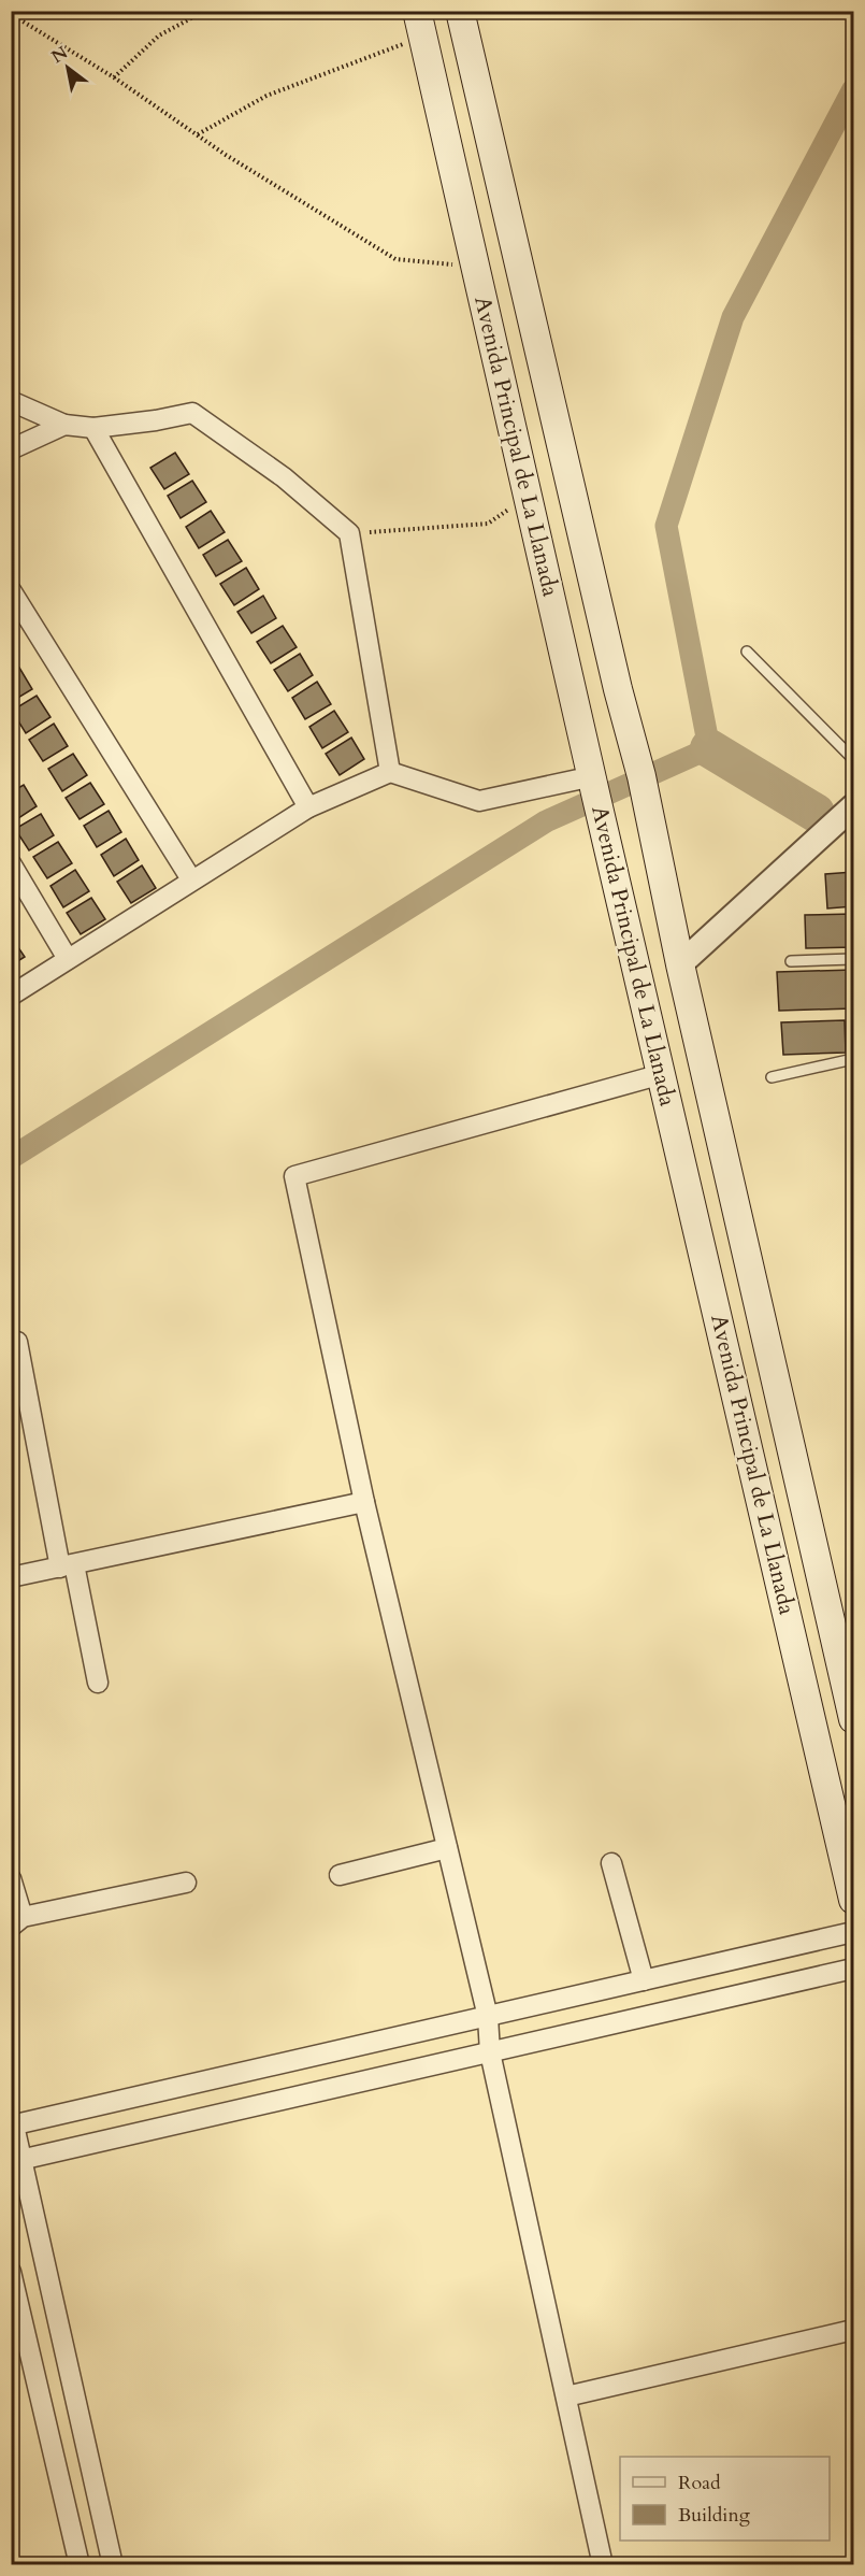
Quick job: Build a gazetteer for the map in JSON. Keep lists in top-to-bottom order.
{
  "streets": {
    "main road": ["Avenida Principal de La Llanada"]
  },
  "legend": ["Road", "Building"],
  "north": "top left"
}
